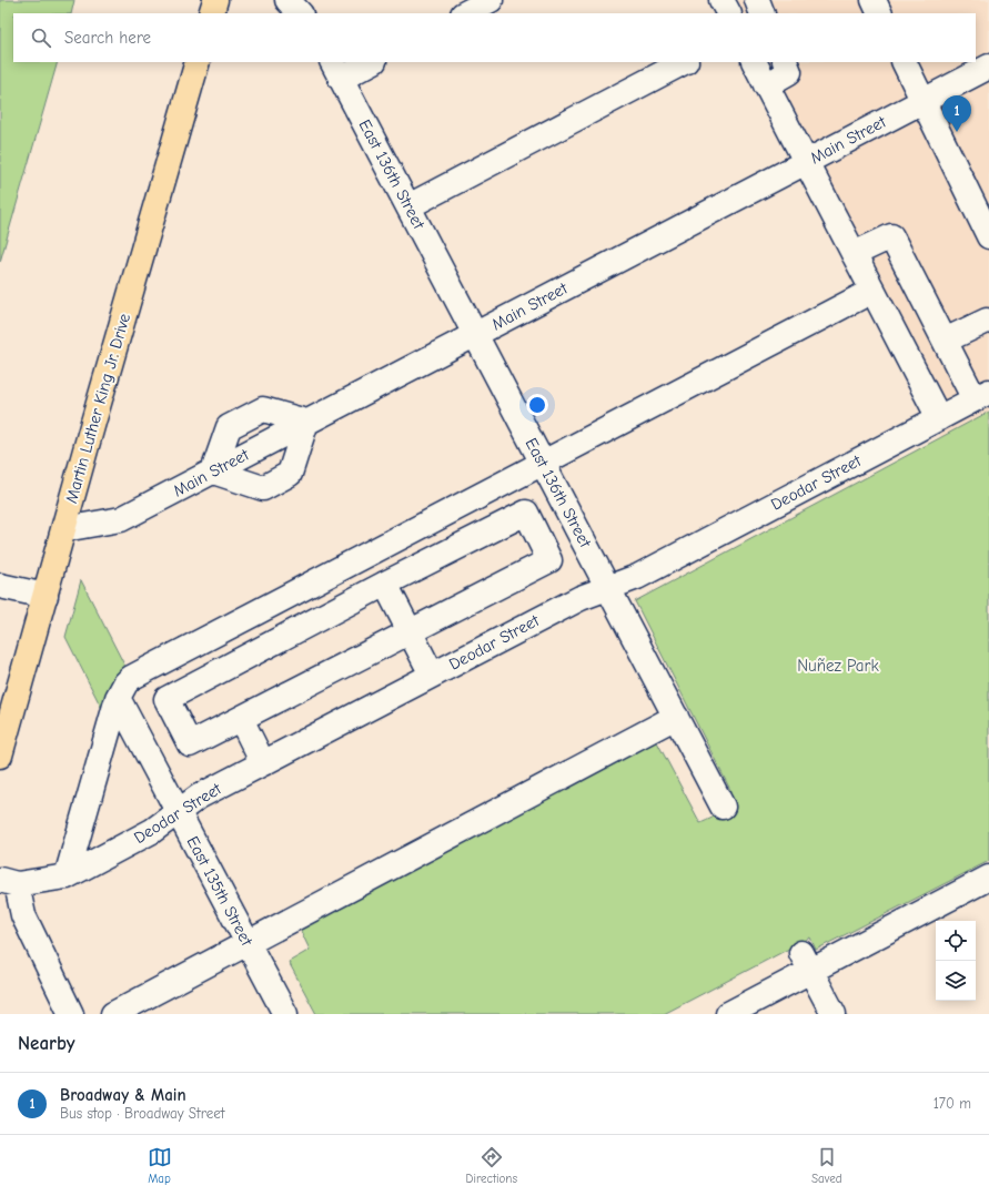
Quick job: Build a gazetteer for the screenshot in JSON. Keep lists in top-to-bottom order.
{
  "streets": {
    "main road": ["Martin Luther King Jr. Drive"],
    "street": [
      "Main Street",
      "East 136th Street",
      "Deodar Street",
      "East 135th Street"
    ]
  },
  "crossings": [
    ["Main Street", "East 136th Street"],
    ["Main Street", "Martin Luther King Jr. Drive"],
    ["East 136th Street", "Deodar Street"],
    ["Deodar Street", "East 135th Street"]
  ],
  "parks": ["Nuñez Park"],
  "page": {
    "search": "Search here",
    "pins": "1",
    "heading": "Nearby",
    "list": [
      {
        "mark": "1",
        "name": "Broadway & Main",
        "note": "Bus stop · Broadway Street",
        "value": "170 m"
      }
    ],
    "nav": ["Map", "Directions", "Saved"]
  }
}
